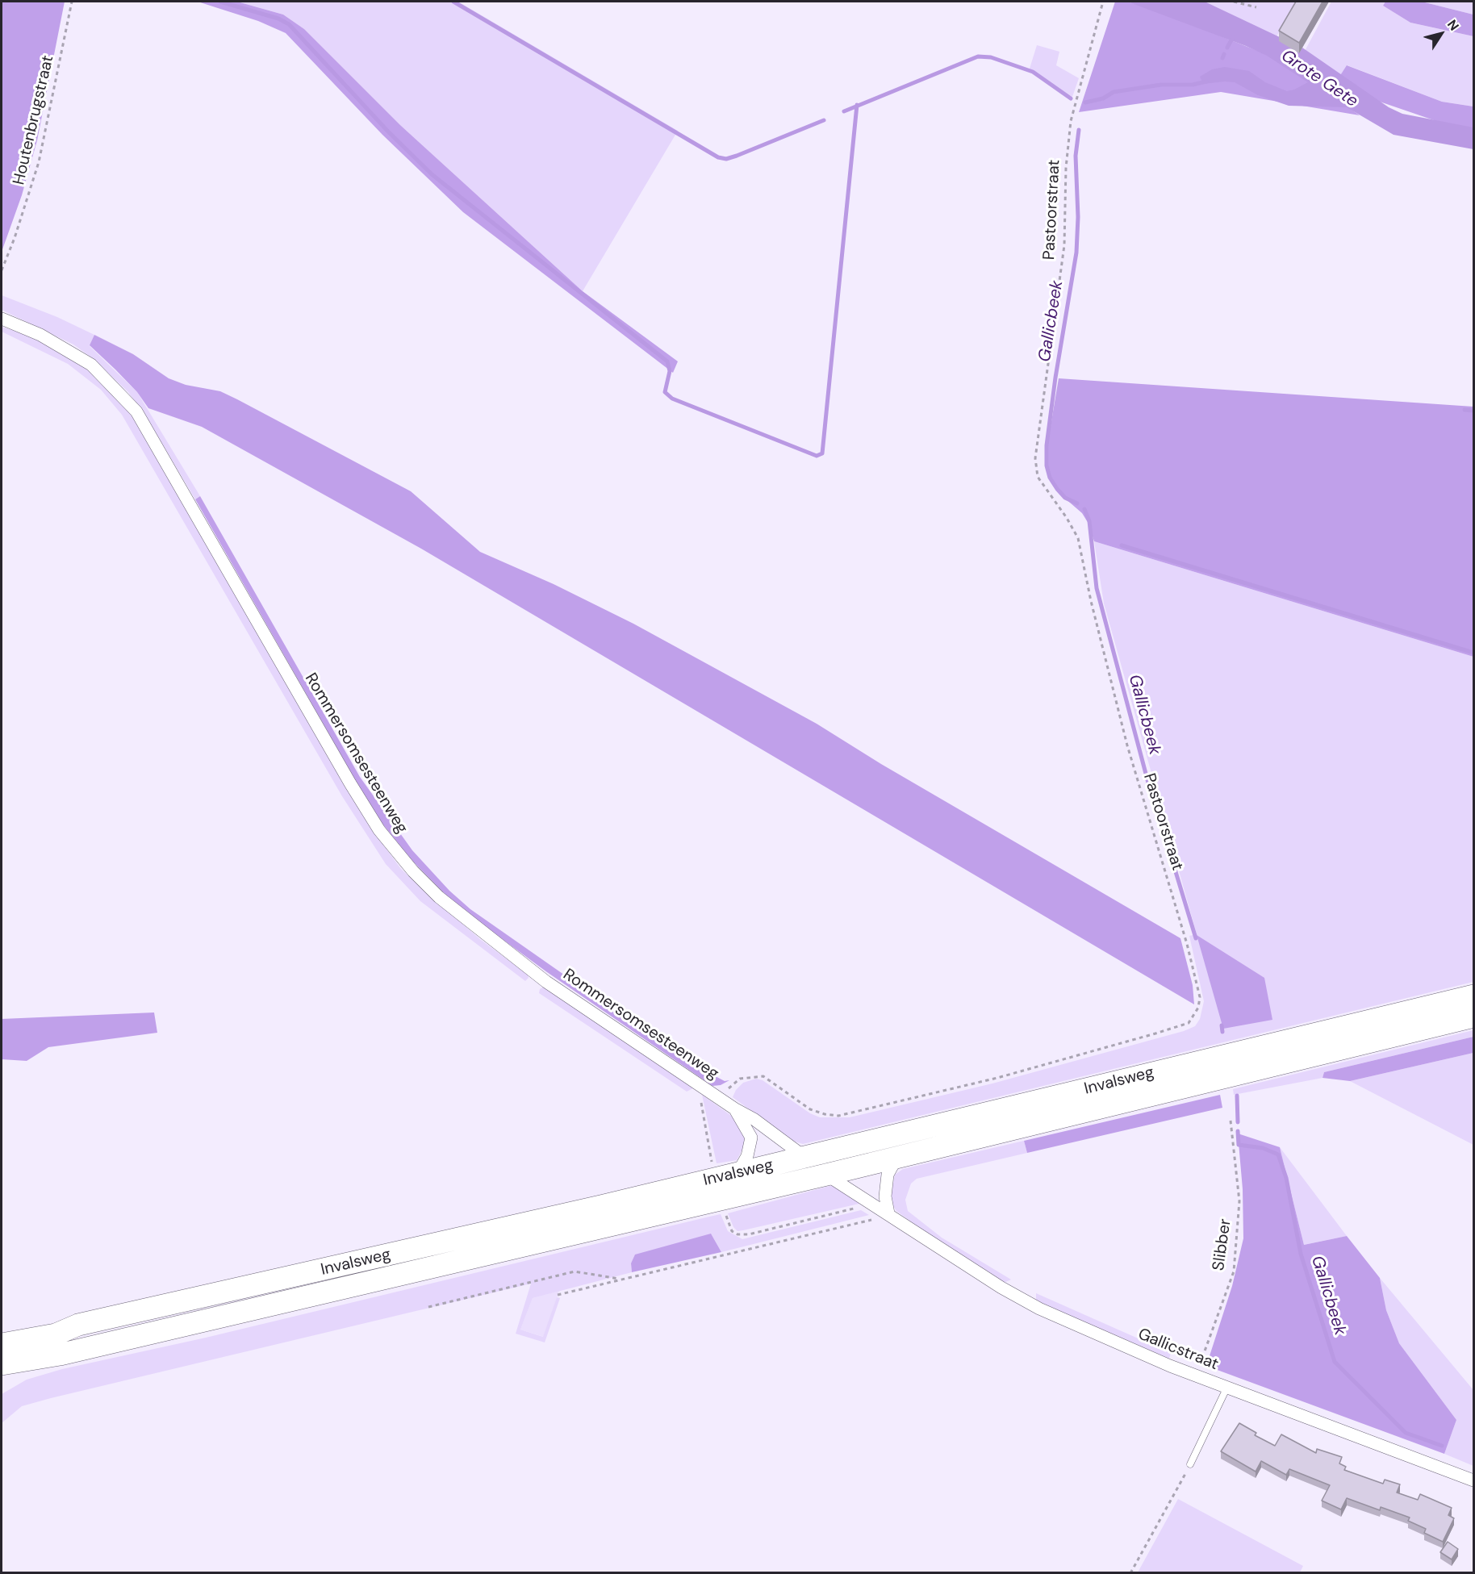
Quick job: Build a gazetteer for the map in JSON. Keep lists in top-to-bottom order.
{
  "streets": {
    "highway": ["Invalsweg"],
    "street": ["Rommersomsesteenweg", "Gallicstraat"],
    "path": ["Houtenbrugstraat", "Pastoorstraat", "Slibber"]
  },
  "crossings": [
    ["Pastoorstraat", "Rommersomsesteenweg"],
    ["Rommersomsesteenweg", "Invalsweg"],
    ["Invalsweg", "Gallicstraat"]
  ],
  "water": ["Grote Gete", "Gallicbeek"],
  "north": "top right"
}
